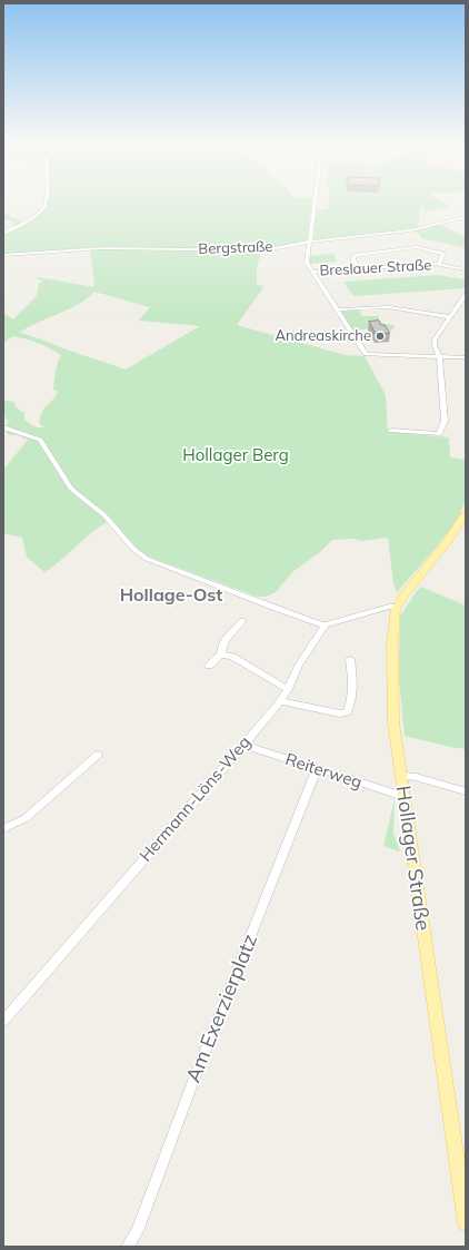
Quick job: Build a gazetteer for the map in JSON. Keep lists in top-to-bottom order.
{
  "streets": {
    "main road": ["Hollager Straße"],
    "street": [
      "Bergstraße",
      "Breslauer Straße",
      "Reiterweg",
      "Hermann-Löns-Weg",
      "Am Exerzierplatz"
    ]
  },
  "crossings": [
    ["Reiterweg", "Hermann-Löns-Weg"],
    ["Reiterweg", "Hollager Straße"],
    ["Reiterweg", "Am Exerzierplatz"]
  ],
  "districts": ["Hollage-Ost"],
  "parks": ["Hollager Berg"],
  "places": ["Andreaskirche"]
}
